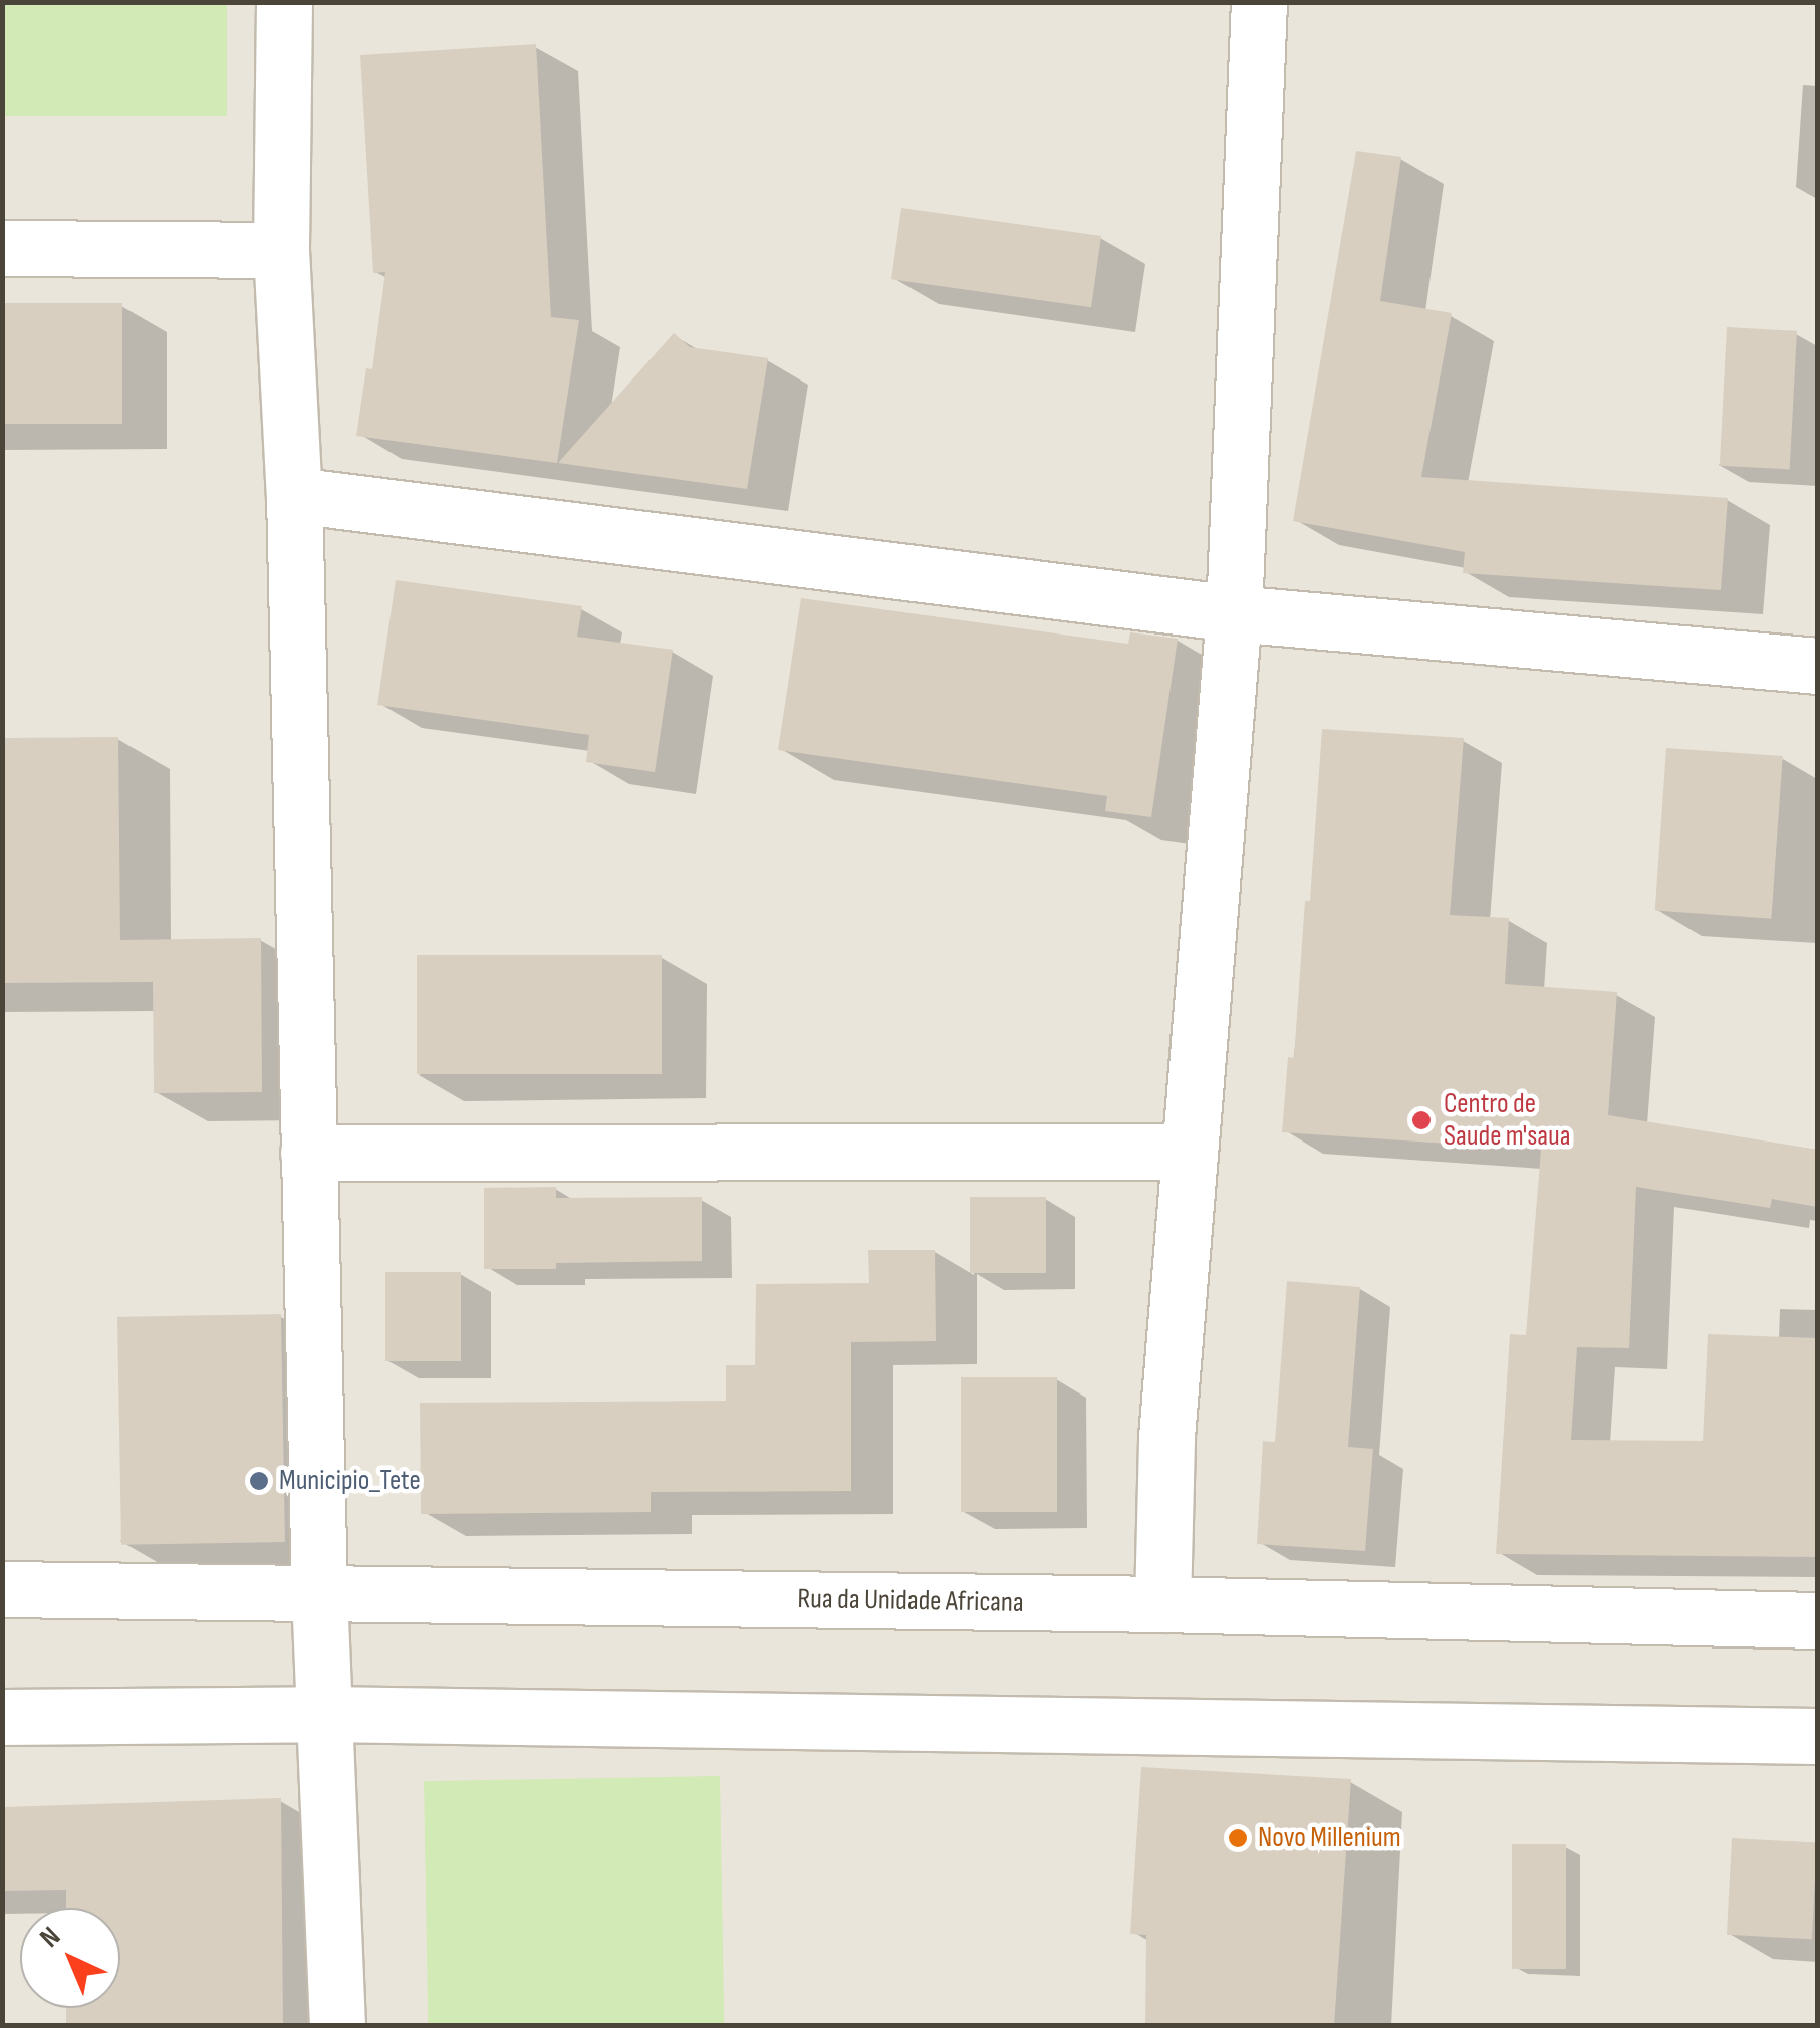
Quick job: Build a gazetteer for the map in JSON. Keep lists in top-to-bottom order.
{
  "streets": {
    "street": ["Rua da Unidade Africana"]
  },
  "places": ["Centro de Saude m'saua", "Municipio_Tete", "Novo Millenium"],
  "north": "top left"
}
